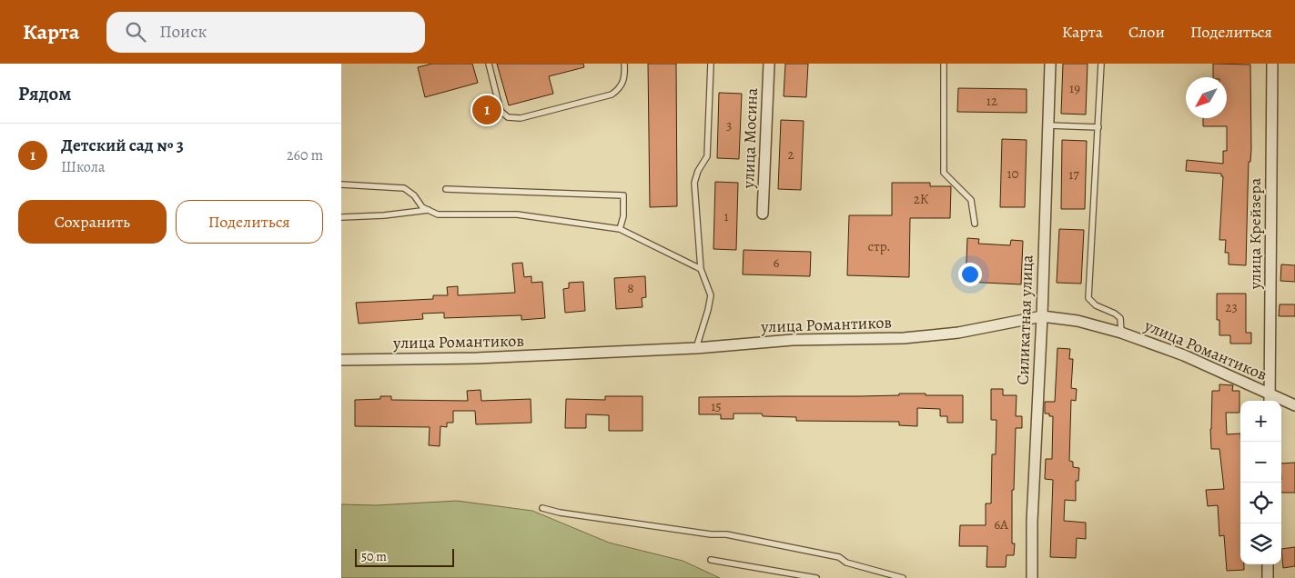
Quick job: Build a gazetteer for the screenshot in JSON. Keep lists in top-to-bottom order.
{
  "streets": {
    "street": [
      "улица Мосина",
      "улица Крейзера",
      "Силикатная улица",
      "улица Романтиков"
    ]
  },
  "crossings": [
    ["улица Крейзера", "улица Романтиков"],
    ["Силикатная улица", "улица Романтиков"]
  ],
  "house_numbers": [
    "19",
    "12",
    "3",
    "2",
    "10",
    "17",
    "2К",
    "1",
    "стр.",
    "6",
    "8",
    "23",
    "15",
    "6А"
  ],
  "scale_bar": "50 m",
  "north": "bottom left",
  "page": {
    "header": "Карта",
    "search": "Поиск",
    "nav": ["Карта", "Слои", "Поделиться"],
    "heading": "Рядом",
    "pins": "1",
    "list": [
      {
        "mark": "1",
        "name": "Детский сад № 3",
        "note": "Школа",
        "value": "260 m"
      }
    ],
    "buttons": ["Сохранить", "Поделиться"],
    "map_buttons": ["+", "−"],
    "scale": "50 m"
  }
}
